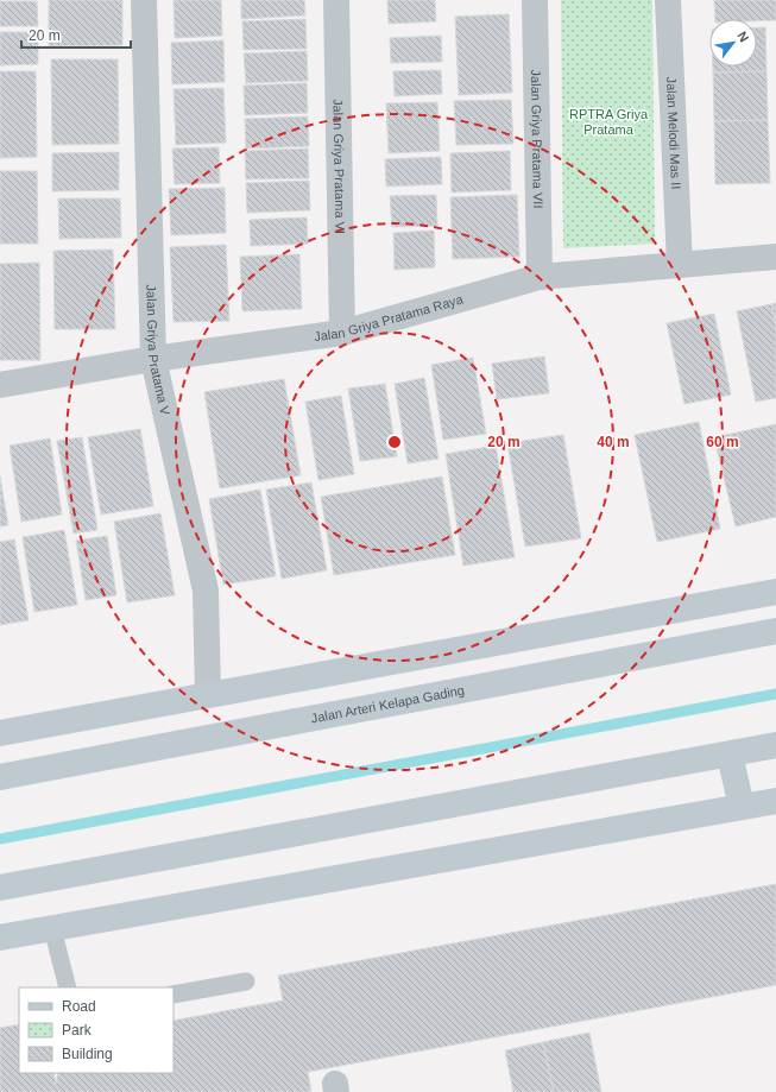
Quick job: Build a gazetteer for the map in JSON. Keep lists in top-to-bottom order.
{
  "streets": {
    "street": [
      "Jalan Melodi Mas II",
      "Jalan Griya Pratama VII",
      "Jalan Griya Pratama VI",
      "Jalan Griya Pratama Raya",
      "Jalan Griya Pratama V",
      "Jalan Arteri Kelapa Gading"
    ]
  },
  "crossings": [
    ["Jalan Melodi Mas II", "Jalan Griya Pratama Raya"],
    ["Jalan Griya Pratama VII", "Jalan Griya Pratama Raya"],
    ["Jalan Griya Pratama VI", "Jalan Griya Pratama Raya"],
    ["Jalan Griya Pratama Raya", "Jalan Griya Pratama V"]
  ],
  "parks": ["RPTRA Griya Pratama"],
  "legend": ["Road", "Park", "Building"],
  "scale_bar": "20 m",
  "north": "top right",
  "rings": ["20 m", "40 m", "60 m"]
}
